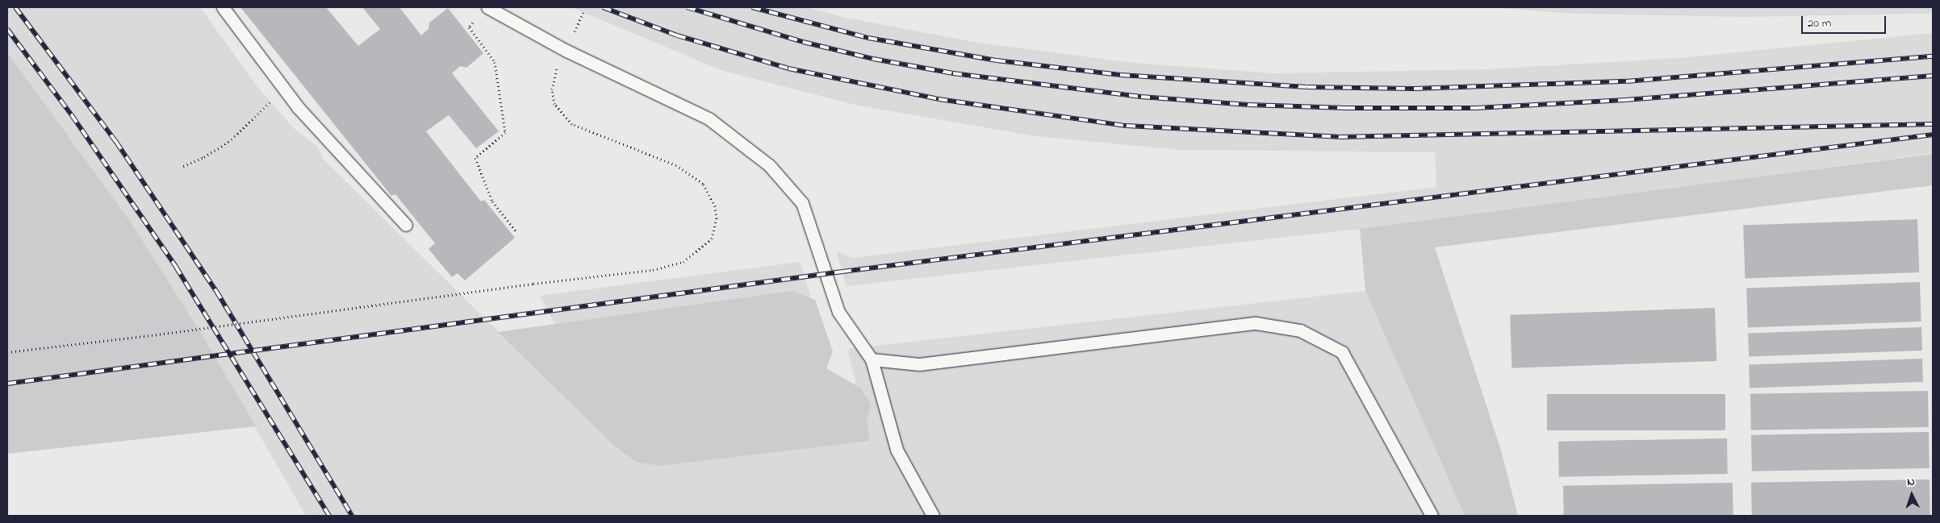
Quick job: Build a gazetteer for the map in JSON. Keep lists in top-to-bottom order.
{
  "scale_bar": "20 m",
  "north": "top"
}
